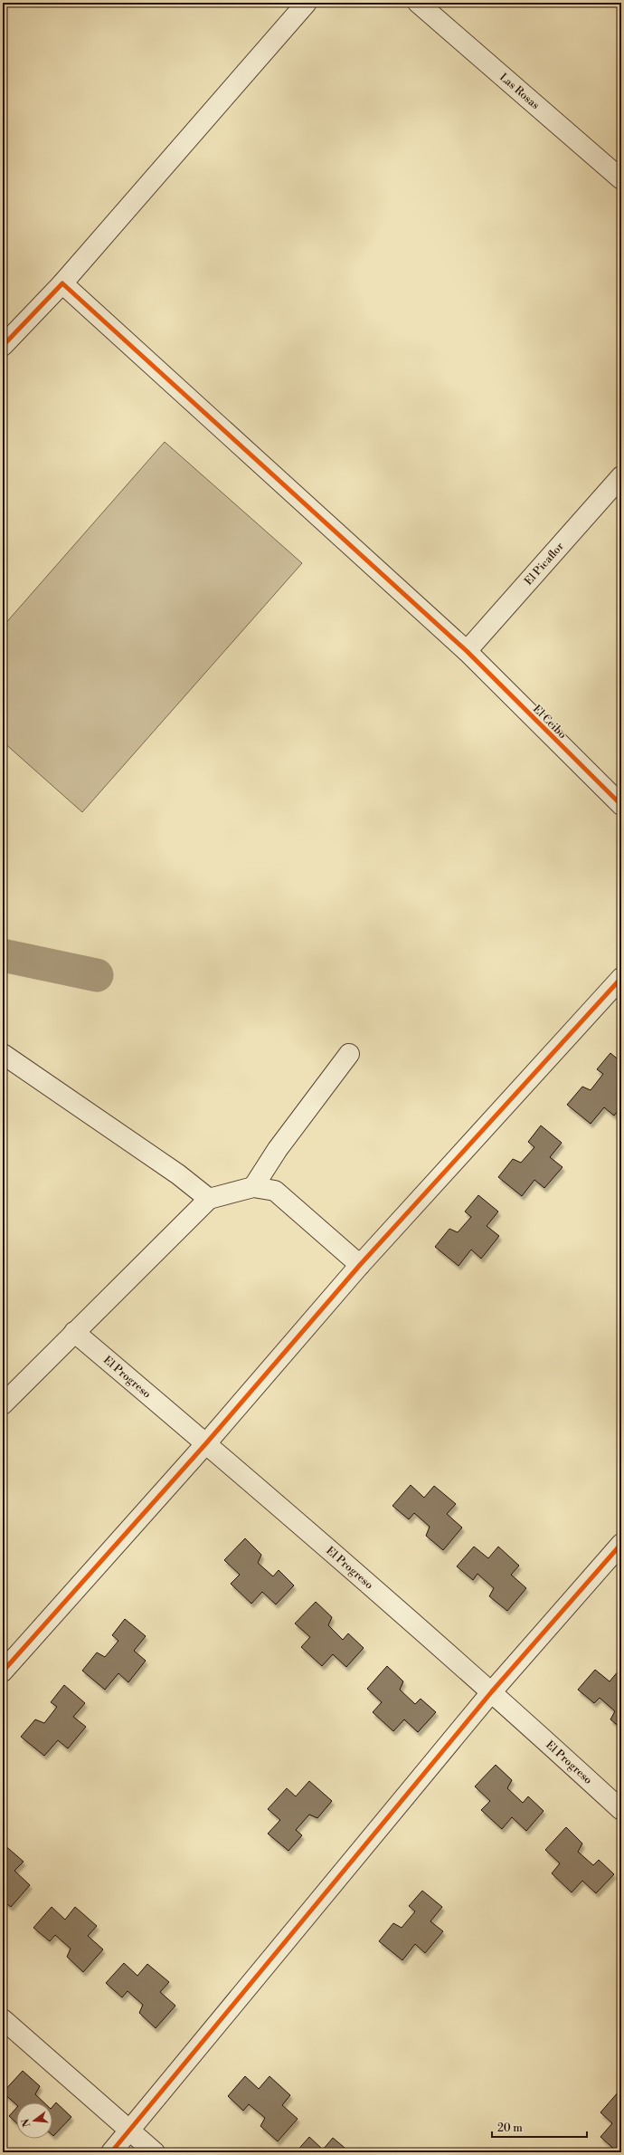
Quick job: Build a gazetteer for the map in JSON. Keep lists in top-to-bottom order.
{
  "streets": {
    "street": [
      "Las Rosas",
      "El Picaflor",
      "El Ceibo",
      "El Progreso"
    ]
  },
  "crossings": [
    ["El Picaflor", "El Ceibo"]
  ],
  "scale_bar": "20 m",
  "north": "left"
}
